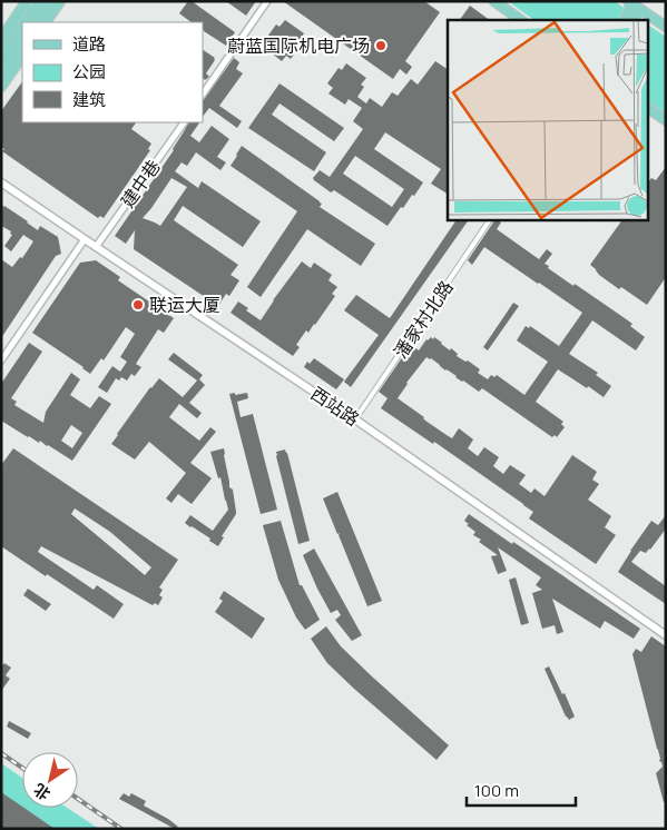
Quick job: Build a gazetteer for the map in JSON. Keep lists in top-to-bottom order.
{
  "streets": {
    "street": ["建中巷", "潘家村北路", "西站路"]
  },
  "crossings": [
    ["建中巷", "西站路"],
    ["潘家村北路", "西站路"]
  ],
  "places": ["蔚蓝国际机电广场", "联运大厦"],
  "legend": ["道路", "公园", "建筑"],
  "scale_bar": "100 m",
  "north": "bottom left"
}
